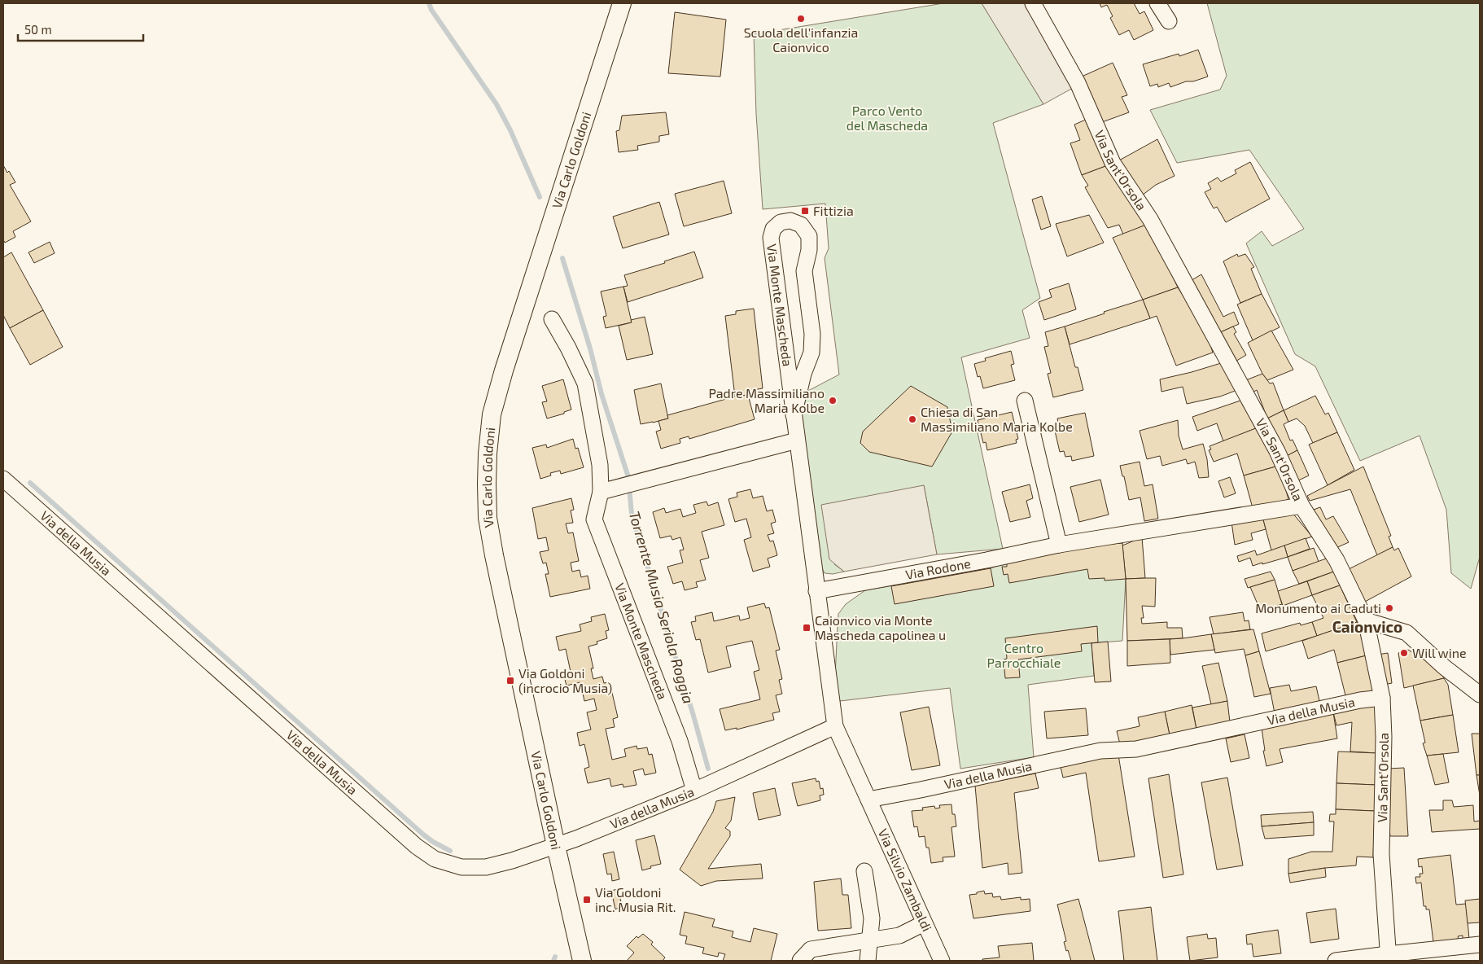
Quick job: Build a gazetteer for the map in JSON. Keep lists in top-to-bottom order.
{
  "streets": {
    "street": [
      "Via Carlo Goldoni",
      "Via Sant'Orsola",
      "Via Monte Mascheda",
      "Via della Musia",
      "Via Rodone",
      "Via Silvio Zambaldi"
    ]
  },
  "crossings": [
    ["Via Carlo Goldoni", "Via della Musia"],
    ["Via Sant'Orsola", "Via della Musia"],
    ["Via Sant'Orsola", "Via Rodone"],
    ["Via Monte Mascheda", "Via della Musia"],
    ["Via Monte Mascheda", "Via Rodone"],
    ["Via della Musia", "Via Silvio Zambaldi"]
  ],
  "districts": ["Caionvico"],
  "water": ["Torrente Musia Seriola Roggia"],
  "parks": ["Parco Vento del Mascheda", "Centro Parrocchiale"],
  "places": {
    "other": [
      "Scuola dell'infanzia Caionvico",
      "Padre Massimiliano Maria Kolbe",
      "Chiesa di San Massimiliano Maria Kolbe",
      "Monumento ai Caduti",
      "Will wine"
    ],
    "transit": [
      "Fittizia",
      "Caionvico via Monte Mascheda capolinea u",
      "Via Goldoni (incrocio Musia)",
      "Via Goldoni inc. Musia Rit."
    ]
  },
  "scale_bar": "50 m"
}
